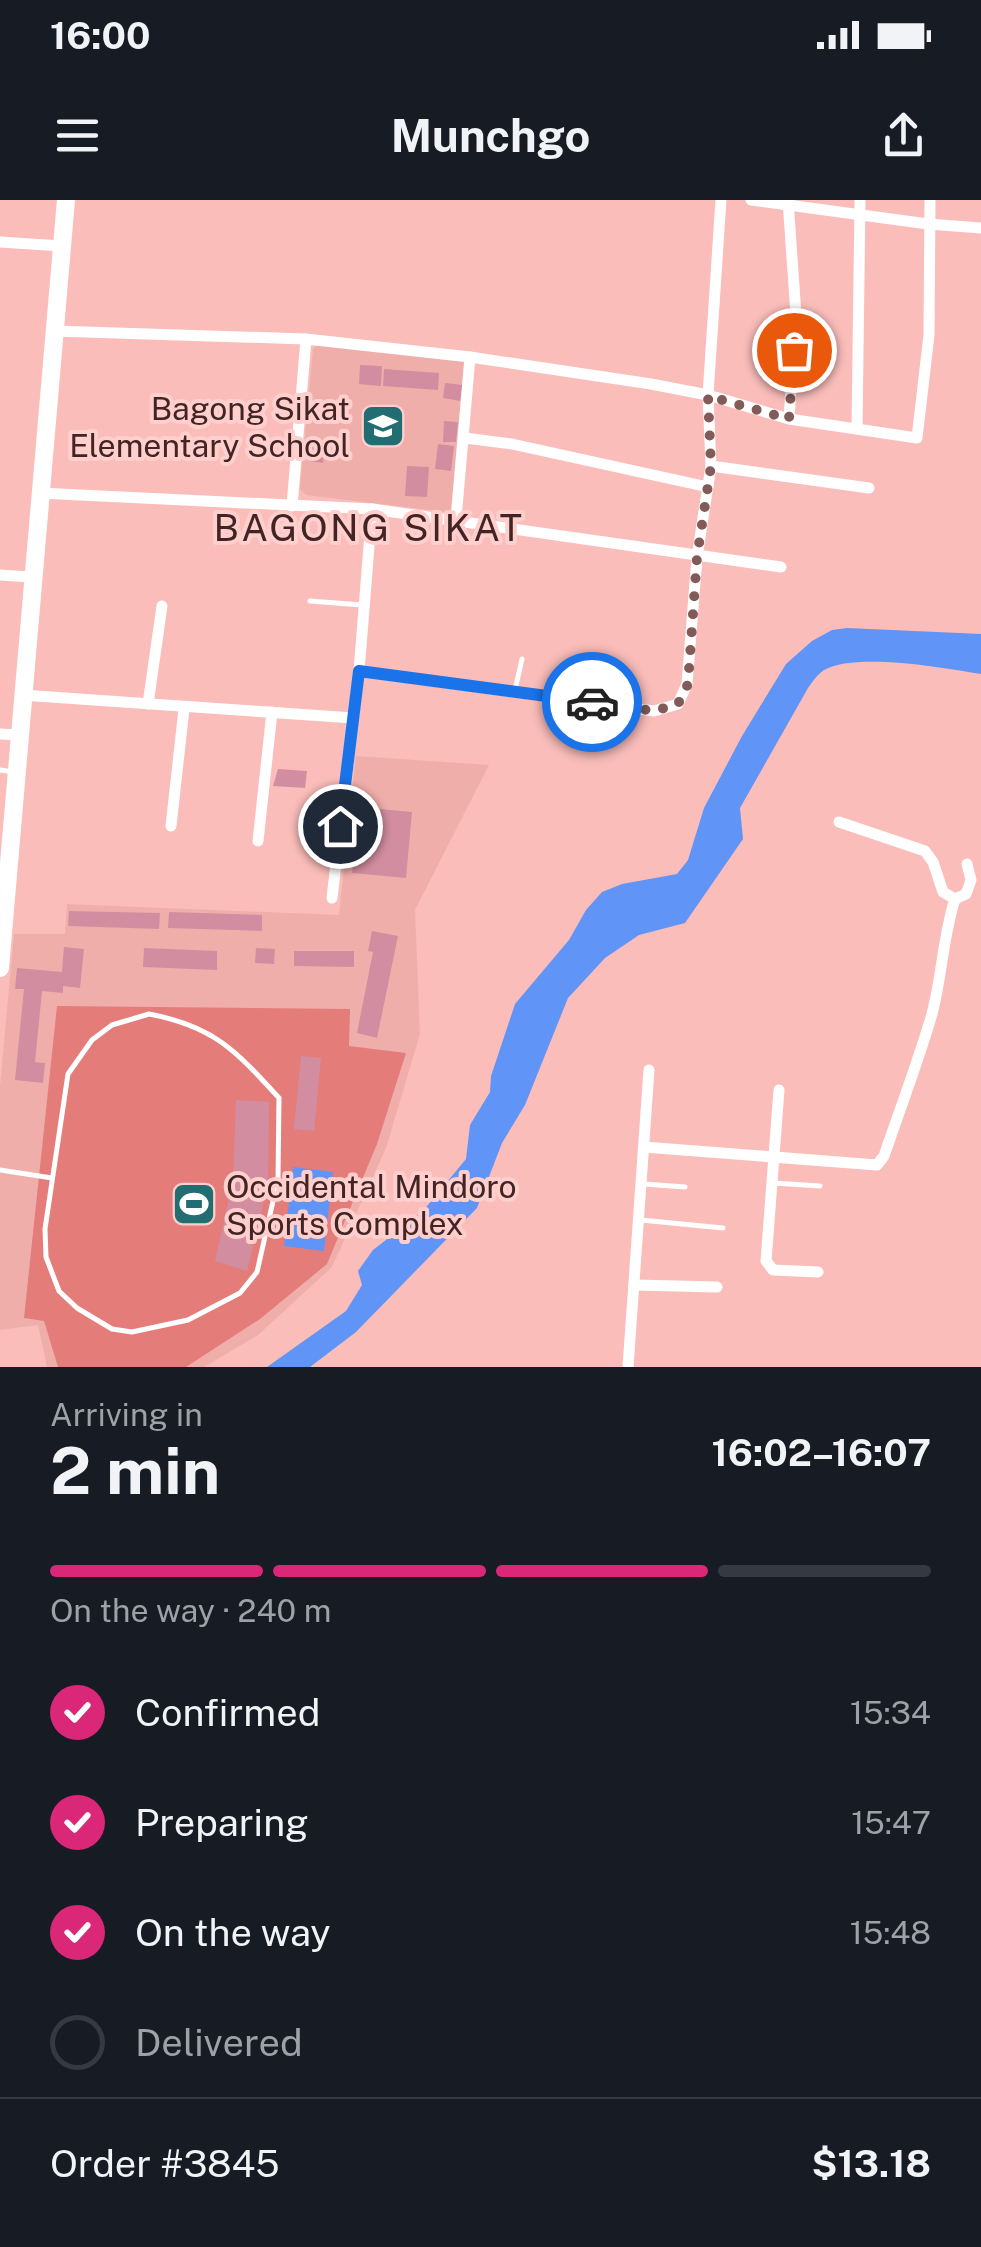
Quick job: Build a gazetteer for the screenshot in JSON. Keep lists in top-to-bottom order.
{
  "districts": ["BAGONG SIKAT"],
  "places": {
    "school or university": ["Bagong Sikat Elementary School"],
    "sports": ["Occidental Mindoro Sports Complex"]
  },
  "page": {
    "status": "16:00",
    "header": "Munchgo",
    "heading": ["2 min", "Arriving in", "16:02–16:07"],
    "panel": ["Order #3845", "$13.18"],
    "bar": "On the way · 240 m",
    "list": [
      ["Confirmed", "15:34"],
      ["Preparing", "15:47"],
      ["On the way", "15:48"],
      "Delivered"
    ]
  }
}
